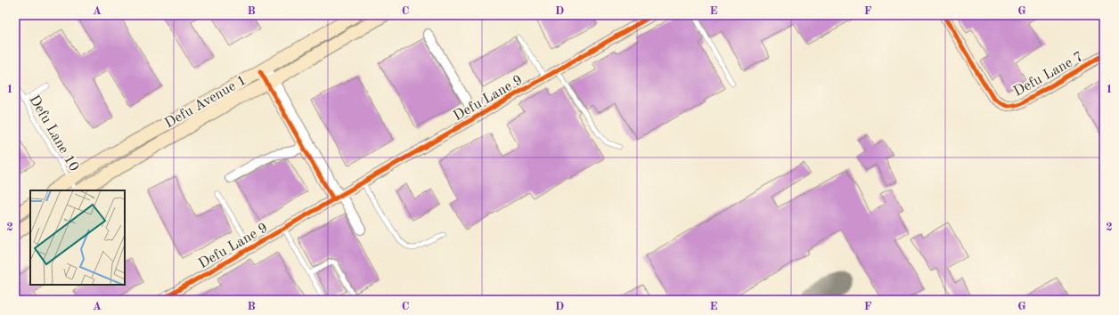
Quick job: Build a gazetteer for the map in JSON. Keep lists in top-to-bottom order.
{
  "streets": {
    "main road": ["Defu Avenue 1"],
    "street": ["Defu Lane 7", "Defu Lane 9"],
    "lane": ["Defu Lane 10"]
  },
  "crossings": [
    ["Defu Avenue 1", "Defu Lane 10"]
  ],
  "grid": {
    "columns": [
      "A",
      "B",
      "C",
      "D",
      "E",
      "F",
      "G"
    ],
    "rows": ["1", "2"]
  }
}
